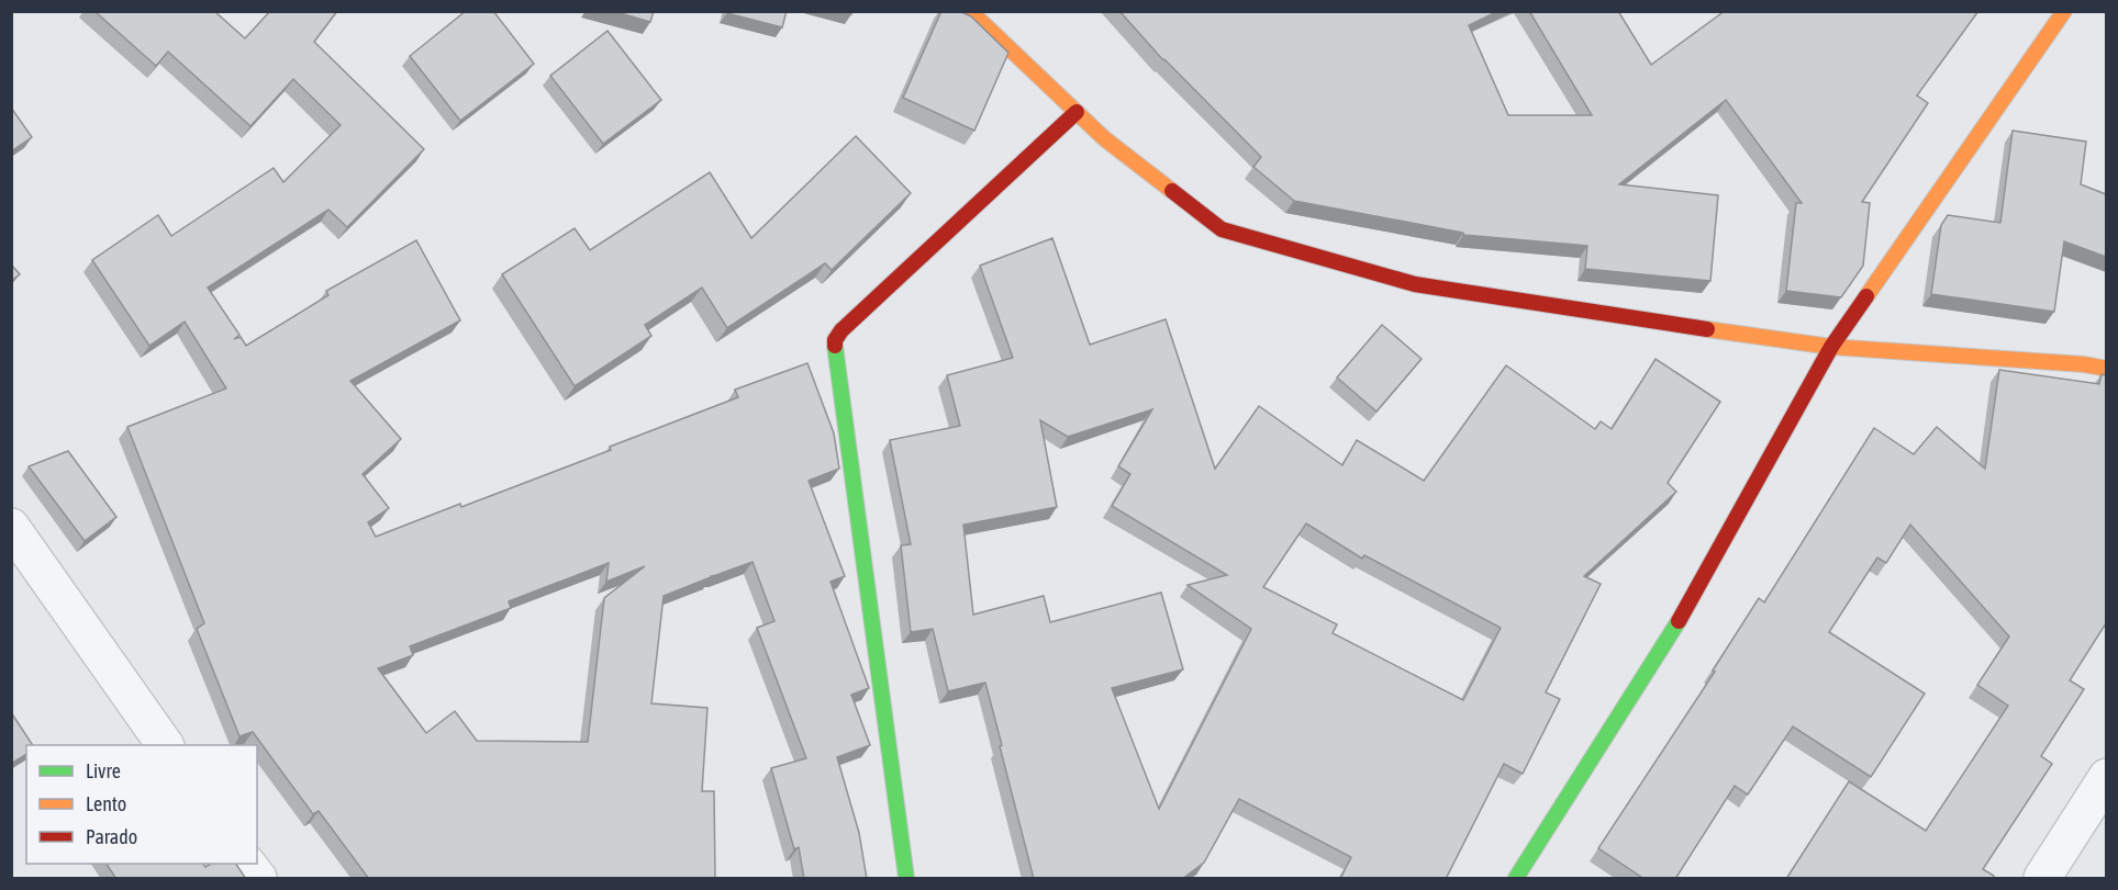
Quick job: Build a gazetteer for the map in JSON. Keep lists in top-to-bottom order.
{
  "legend": ["Livre", "Lento", "Parado"]
}
